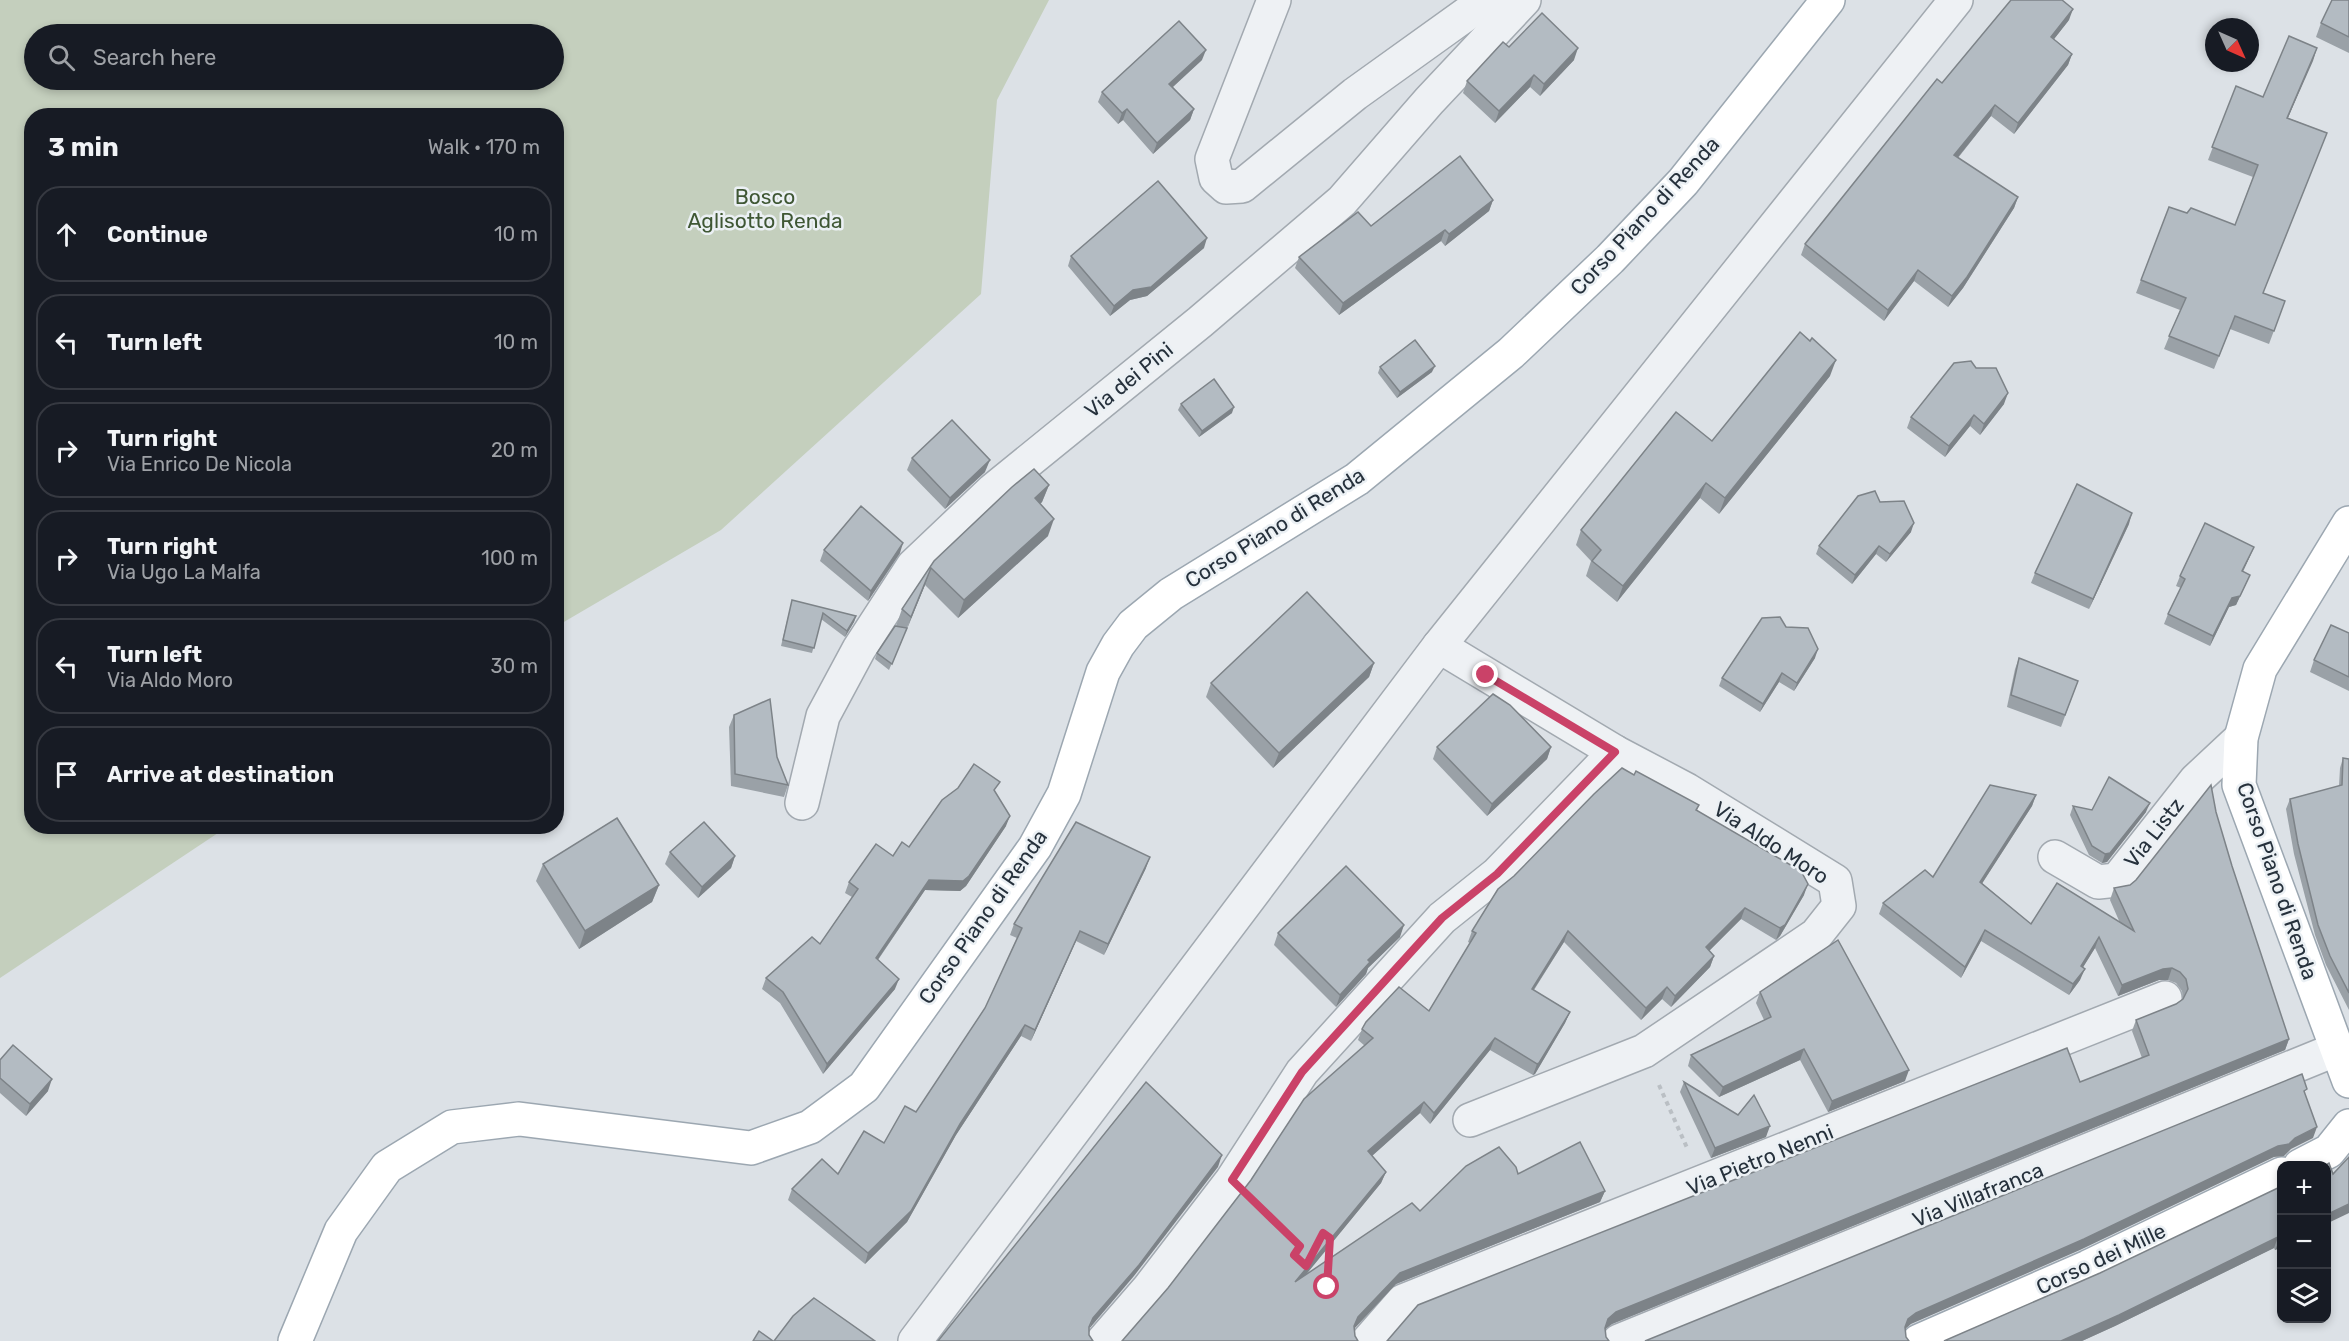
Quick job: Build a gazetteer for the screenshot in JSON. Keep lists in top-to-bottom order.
{
  "streets": {
    "main road": ["Corso Piano di Renda", "Corso dei Mille"],
    "street": [
      "Via dei Pini",
      "Via Listz",
      "Via Aldo Moro",
      "Via Pietro Nenni",
      "Via Villafranca"
    ]
  },
  "crossings": [
    ["Corso Piano di Renda", "Via Listz"],
    ["Corso Piano di Renda", "Via Villafranca"]
  ],
  "parks": ["Bosco Aglisotto Renda"],
  "north": "bottom right",
  "page": {
    "search": "Search here",
    "heading": ["3 min", "Walk · 170 m"],
    "list": [
      ["Continue", "10 m"],
      ["Turn left", "10 m"],
      ["Turn right", "Via Enrico De Nicola", "20 m"],
      ["Turn right", "Via Ugo La Malfa", "100 m"],
      ["Turn left", "Via Aldo Moro", "30 m"],
      "Arrive at destination"
    ],
    "map_buttons": ["+", "−"]
  }
}
